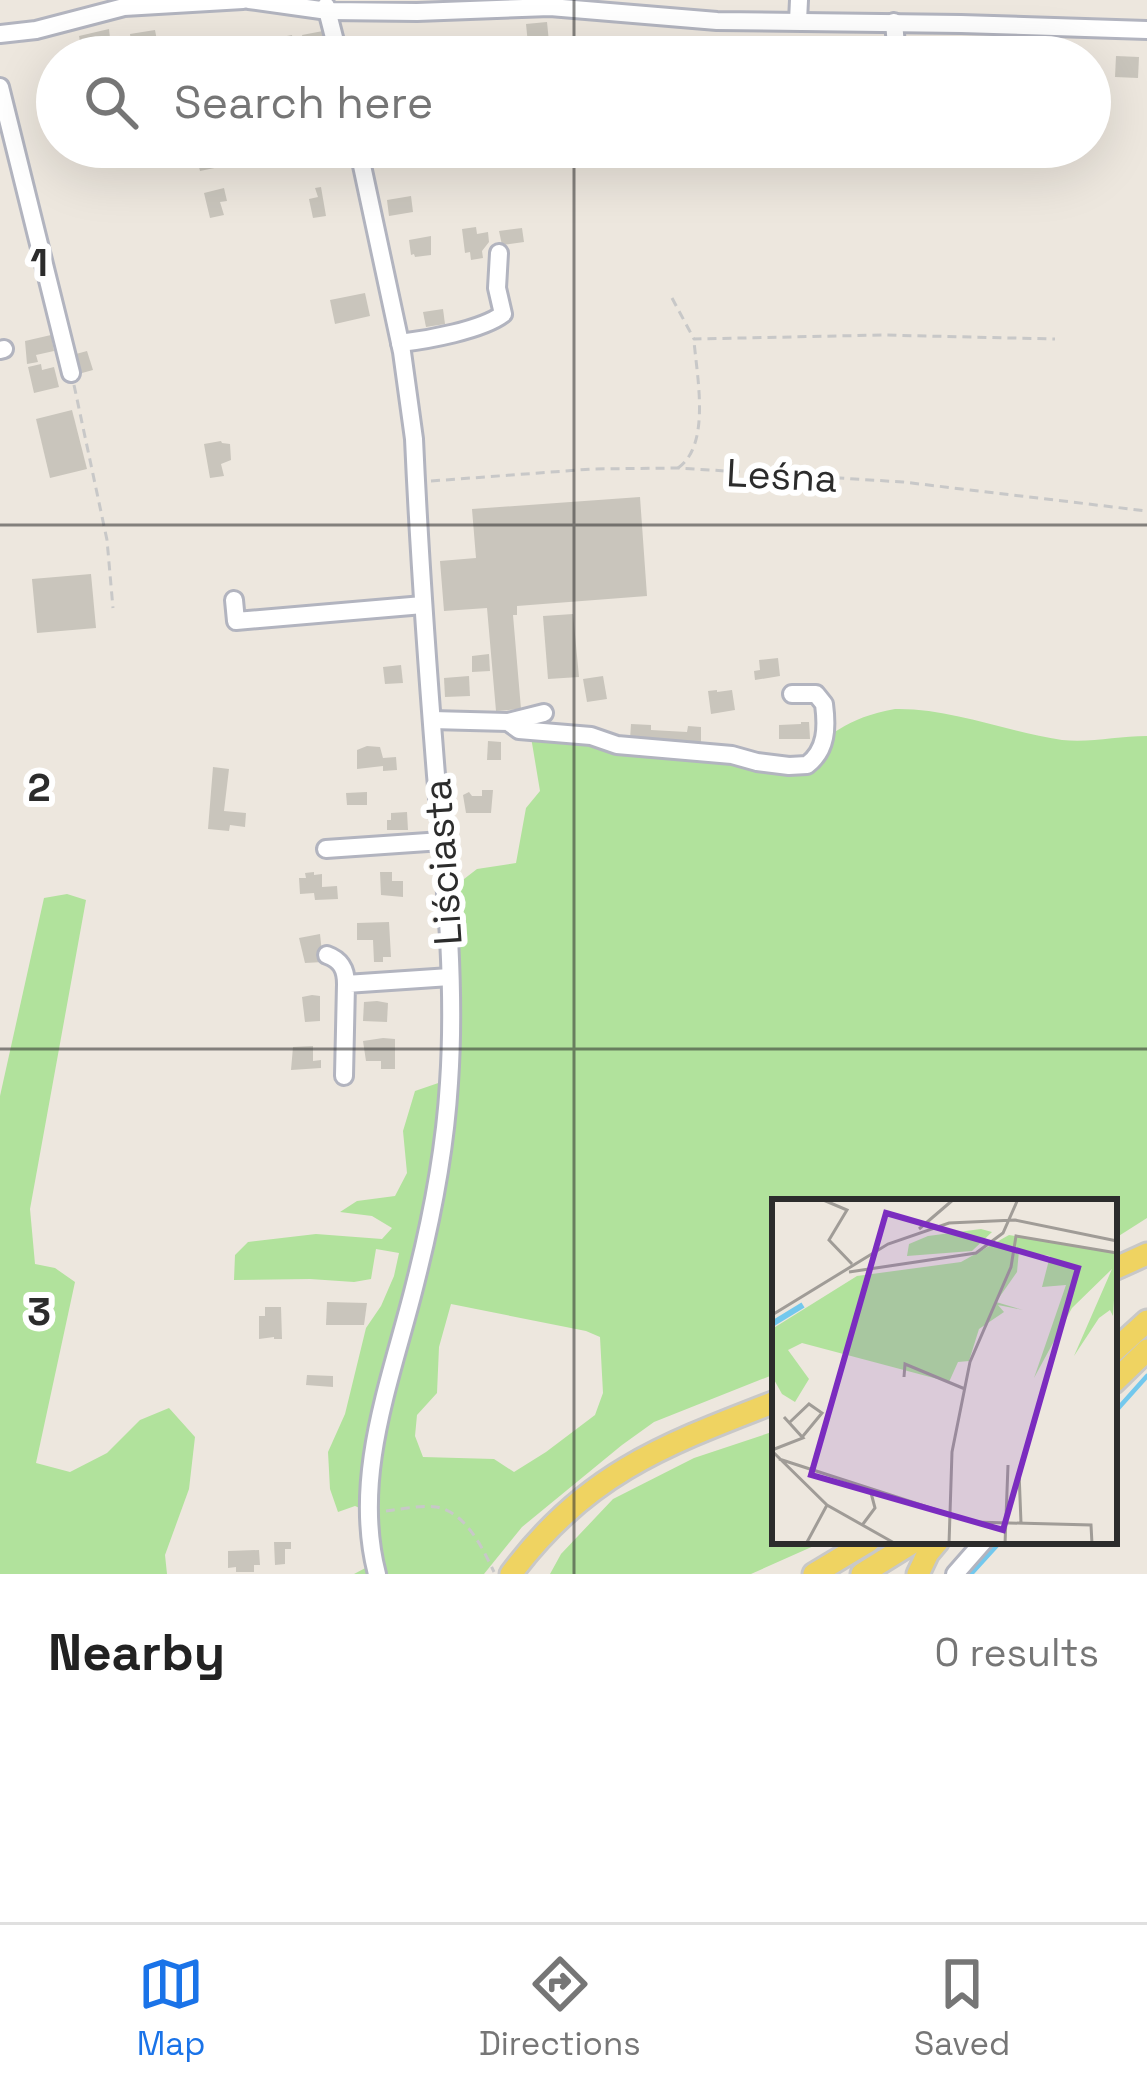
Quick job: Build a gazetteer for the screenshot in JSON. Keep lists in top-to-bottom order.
{
  "streets": {
    "street": ["Liściasta"],
    "path": ["Leśna"]
  },
  "crossings": [
    ["Leśna", "Liściasta"]
  ],
  "page": {
    "search": "Search here",
    "heading": ["Nearby", "0 results"],
    "nav": ["Map", "Directions", "Saved"]
  },
  "grid": {
    "rows": ["1", "2", "3"]
  }
}
